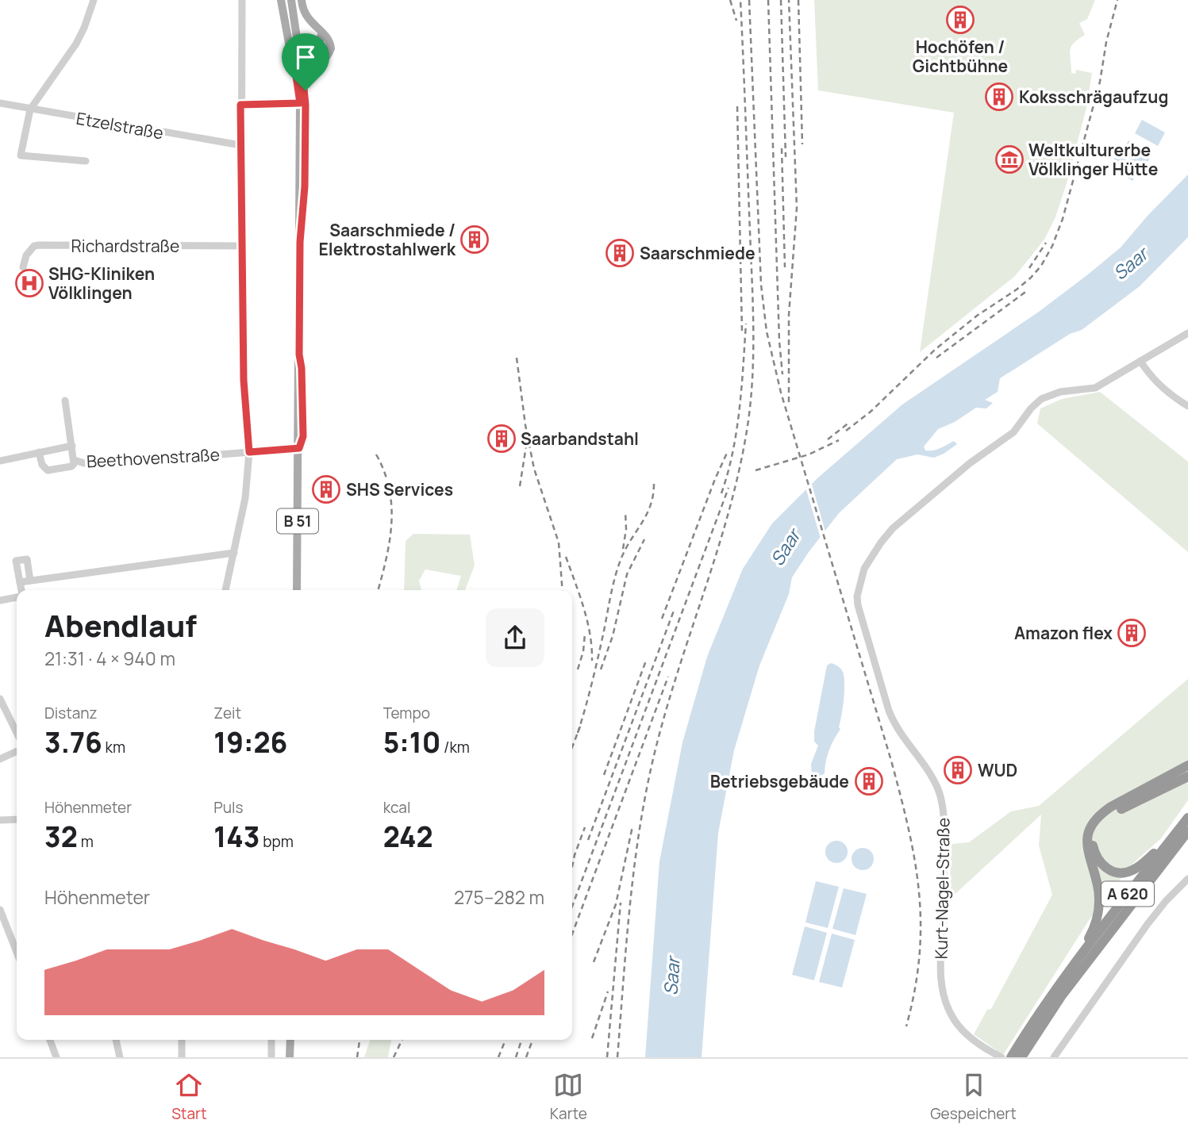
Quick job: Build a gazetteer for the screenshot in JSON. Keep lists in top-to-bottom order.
{
  "streets": {
    "highway": ["A 620"],
    "main road": ["B 51"],
    "street": [
      "Etzelstraße",
      "Richardstraße",
      "Beethovenstraße",
      "Kurt-Nagel-Straße"
    ]
  },
  "crossings": [
    ["Beethovenstraße", "B 51"]
  ],
  "water": ["Saar"],
  "places": {
    "building": [
      "Hochöfen / Gichtbühne",
      "Koksschrägaufzug",
      "Saarschmiede / Elektrostahlwerk",
      "Saarschmiede",
      "Saarbandstahl",
      "SHS Services",
      "Amazon flex",
      "WUD",
      "Betriebsgebäude"
    ],
    "museum": ["Weltkulturerbe Völklinger Hütte"],
    "hospital": ["SHG-Kliniken Völklingen"]
  },
  "page": {
    "heading": ["Abendlauf", "21:31 · 4 × 940 m"],
    "stats": [
      ["Distanz", "3.76 km"],
      ["Zeit", "19:26"],
      ["Tempo", "5:10 /km"],
      ["Höhenmeter", "32 m"],
      ["Puls", "143 bpm"],
      ["kcal", "242"]
    ],
    "chart": ["Höhenmeter", "275–282 m"],
    "tabs": ["Start", "Karte", "Gespeichert"]
  }
}
